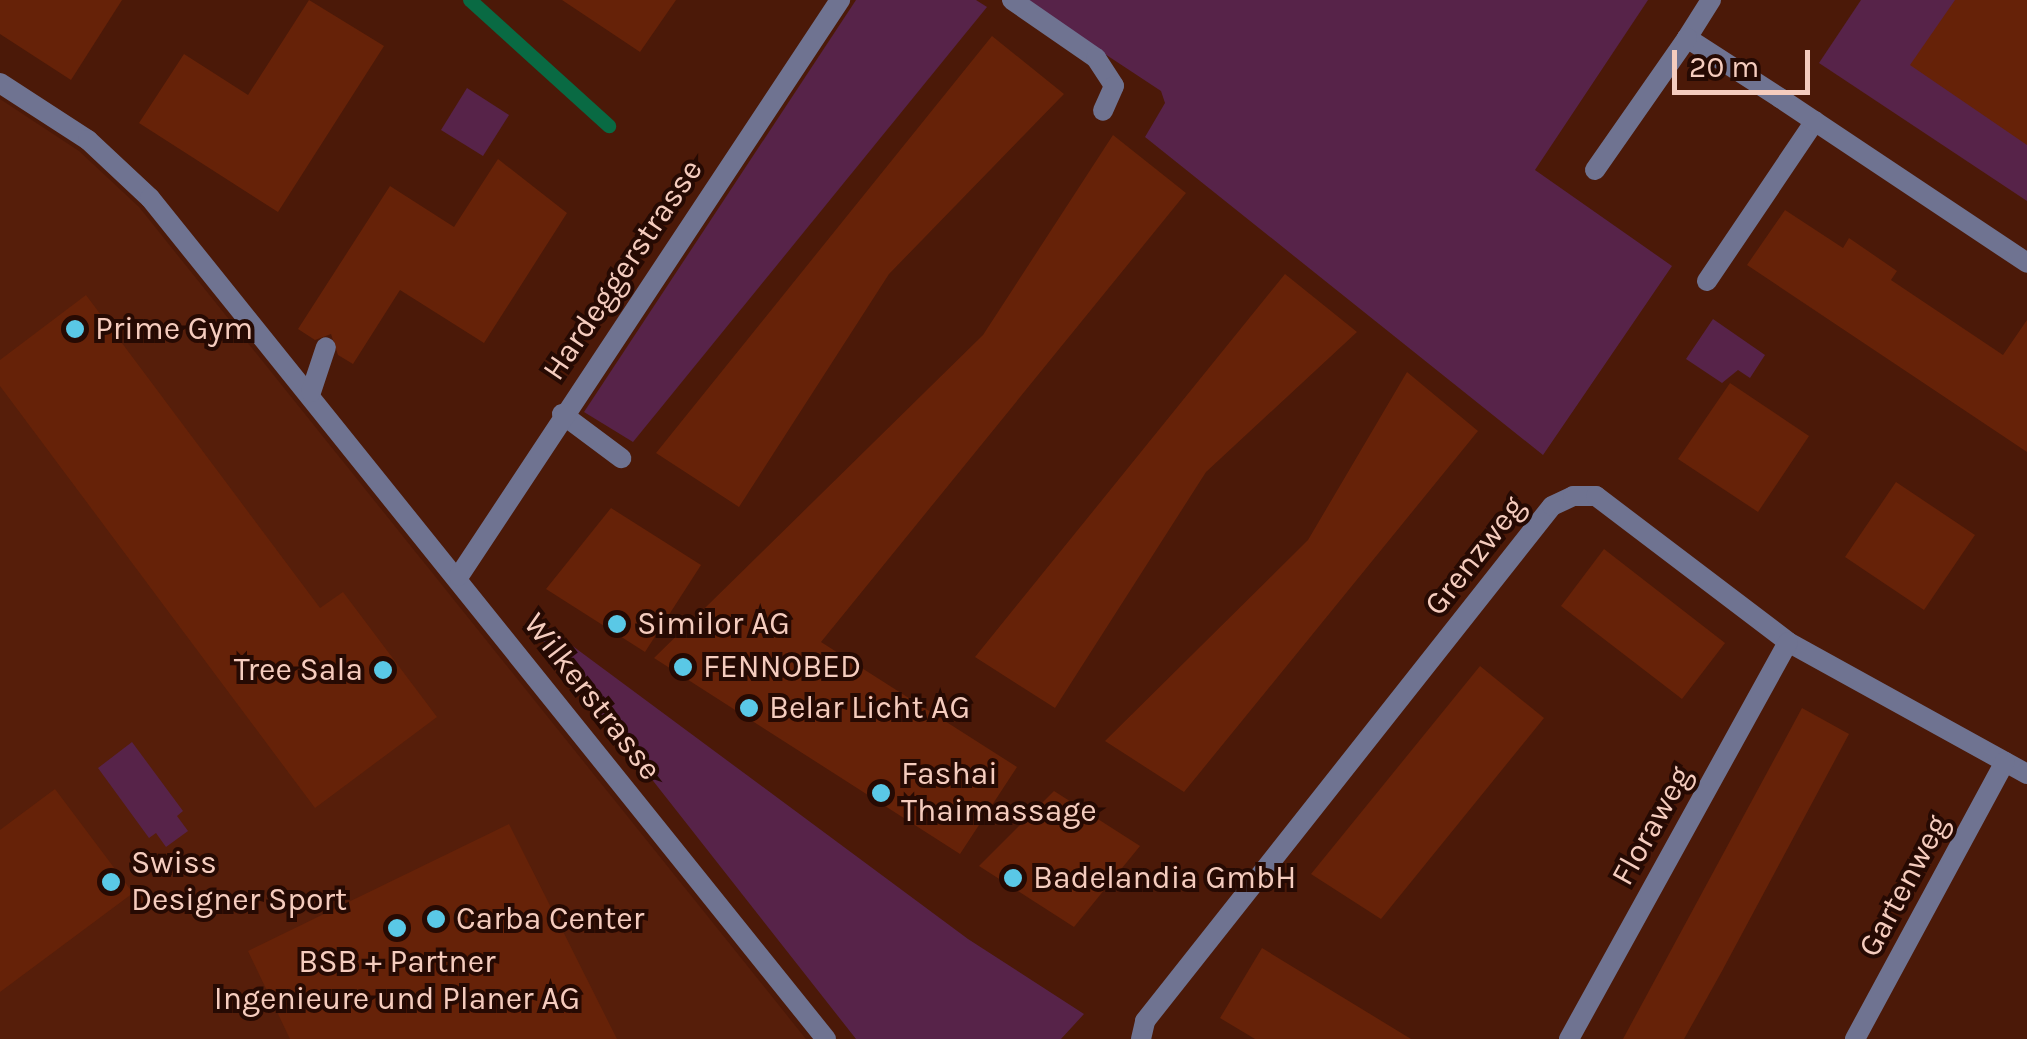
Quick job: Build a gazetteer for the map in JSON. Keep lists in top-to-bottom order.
{
  "streets": {
    "street": [
      "Hardeggerstrasse",
      "Grenzweg",
      "Wilkerstrasse",
      "Floraweg",
      "Gartenweg"
    ]
  },
  "crossings": [
    ["Hardeggerstrasse", "Wilkerstrasse"],
    ["Grenzweg", "Floraweg"],
    ["Grenzweg", "Gartenweg"]
  ],
  "places": [
    "Prime Gym",
    "Similor AG",
    "FENNOBED",
    "Tree Sala",
    "Belar Licht AG",
    "Fashai Thaimassage",
    "Badelandia GmbH",
    "Swiss Designer Sport",
    "Carba Center",
    "BSB + Partner Ingenieure und Planer AG"
  ],
  "scale_bar": "20 m"
}
